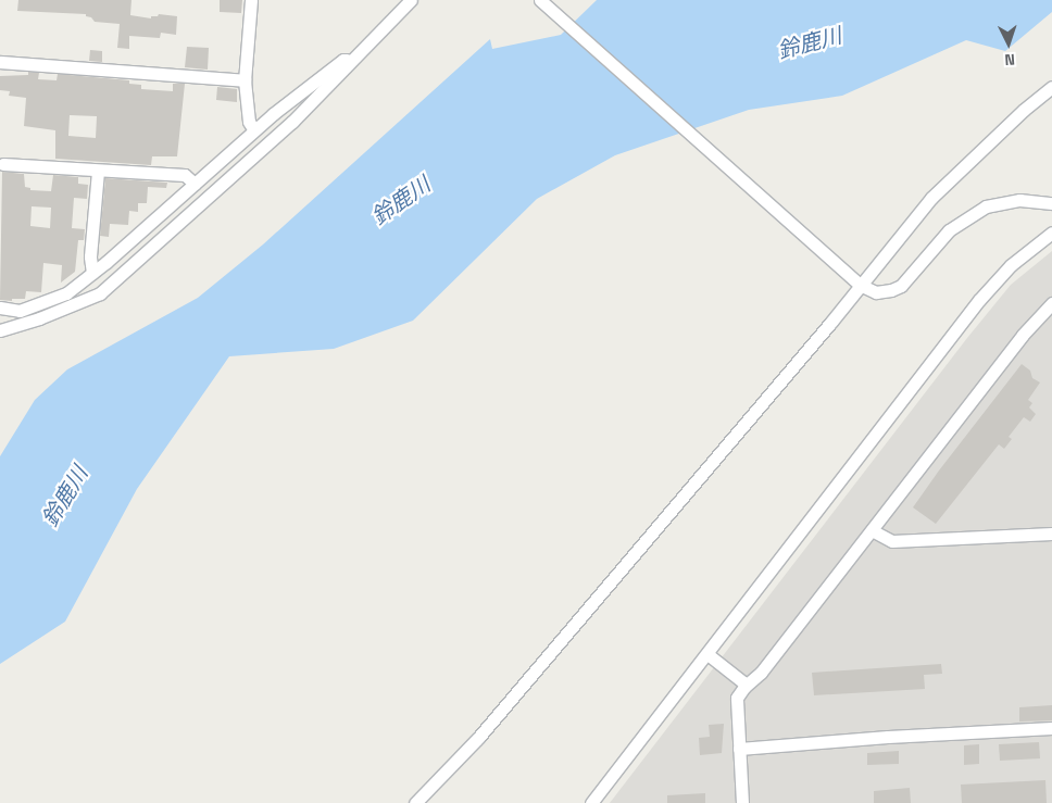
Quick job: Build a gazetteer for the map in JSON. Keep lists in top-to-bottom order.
{
  "water": ["鈴鹿川"],
  "north": "bottom"
}
